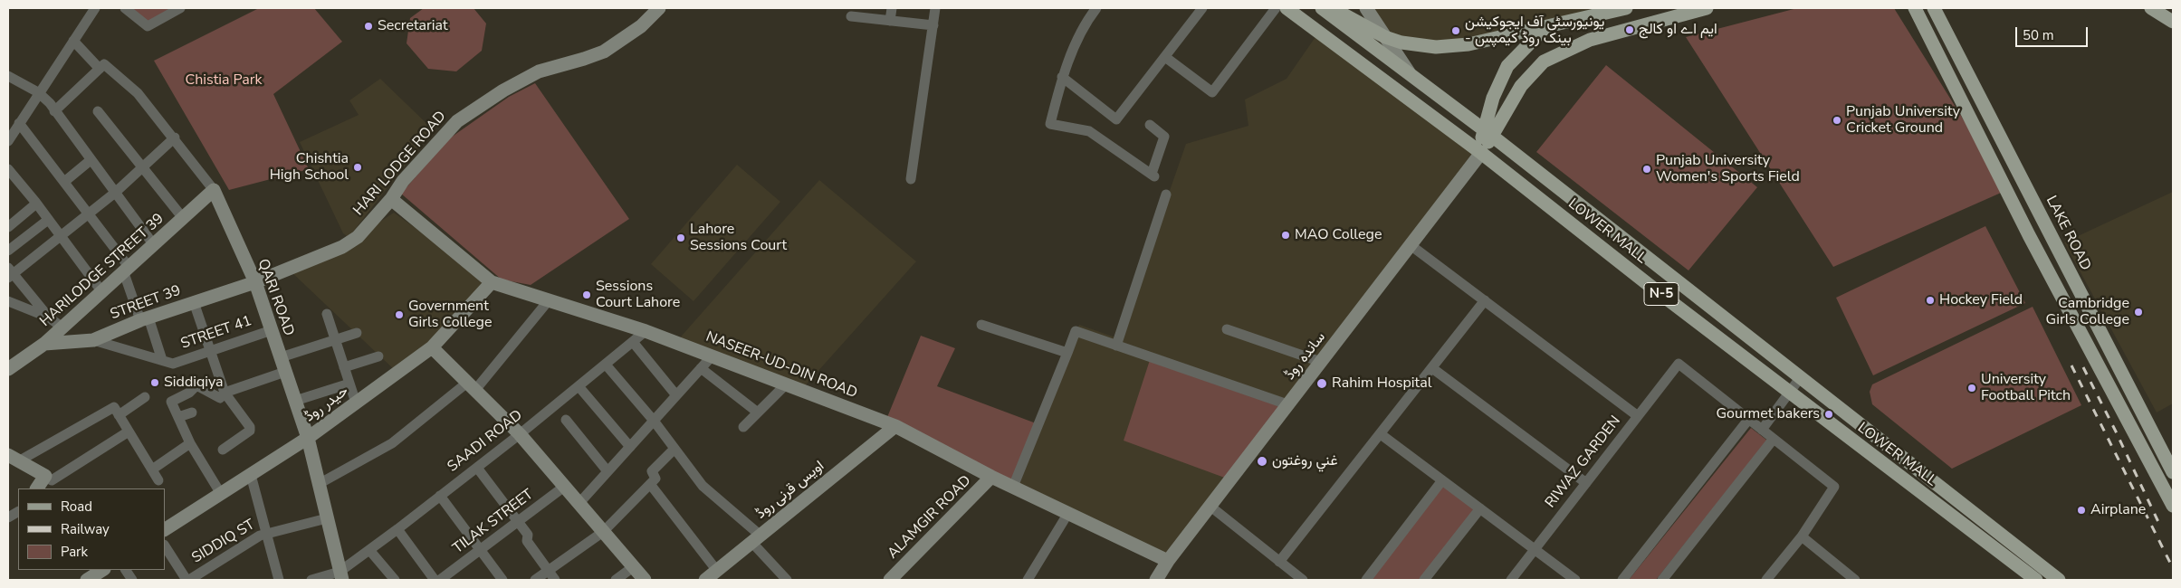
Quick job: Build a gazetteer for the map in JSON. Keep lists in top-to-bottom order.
{
  "streets": {
    "main road": [
      "HARI LODGE ROAD",
      "LOWER MALL",
      "LAKE ROAD",
      "HARILODGE STREET 39",
      "N-5",
      "QARI ROAD",
      "STREET 39",
      "ساندہ روڈ",
      "NASEER-UD-DIN ROAD",
      "حیدر روڈ",
      "اویس قرنی روڈ",
      "ALAMGIR ROAD"
    ],
    "street": [
      "STREET 41",
      "SAADI ROAD",
      "RIWAZ GARDEN",
      "TILAK STREET",
      "SIDDIQ ST"
    ]
  },
  "crossings": [
    ["HARI LODGE ROAD", "QARI ROAD"],
    ["HARI LODGE ROAD", "STREET 39"],
    ["HARI LODGE ROAD", "NASEER-UD-DIN ROAD"],
    ["LOWER MALL", "ساندہ روڈ"],
    ["HARILODGE STREET 39", "QARI ROAD"],
    ["HARILODGE STREET 39", "STREET 39"],
    ["QARI ROAD", "STREET 39"],
    ["QARI ROAD", "STREET 41"],
    ["QARI ROAD", "حیدر روڈ"],
    ["QARI ROAD", "SAADI ROAD"],
    ["QARI ROAD", "SIDDIQ ST"],
    ["STREET 39", "STREET 41"],
    ["ساندہ روڈ", "NASEER-UD-DIN ROAD"],
    ["NASEER-UD-DIN ROAD", "حیدر روڈ"],
    ["NASEER-UD-DIN ROAD", "SAADI ROAD"],
    ["NASEER-UD-DIN ROAD", "اویس قرنی روڈ"],
    ["NASEER-UD-DIN ROAD", "ALAMGIR ROAD"]
  ],
  "parks": ["Chistia Park"],
  "places": [
    "Secretariat",
    "ایم اے او کالج",
    "یونیورسٹی آف ایجوکیشن - بینک روڈ کیمپس",
    "Punjab University Cricket Ground",
    "Chishtia High School",
    "Punjab University Women's Sports Field",
    "MAO College",
    "Lahore Sessions Court",
    "Sessions Court Lahore",
    "Hockey Field",
    "Cambridge Girls College",
    "Government Girls College",
    "Siddiqiya",
    "Rahim Hospital",
    "University Football Pitch",
    "Gourmet bakers",
    "غني روغتون",
    "Airplane"
  ],
  "legend": ["Road", "Railway", "Park"],
  "scale_bar": "50 m"
}
